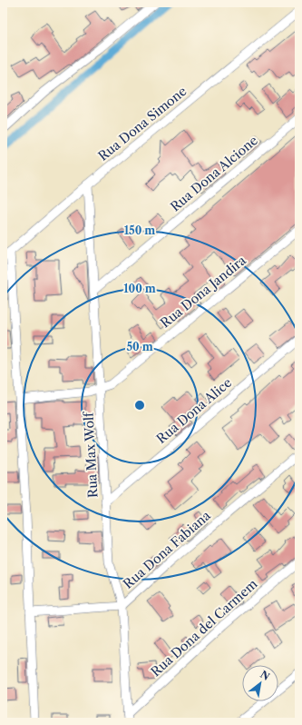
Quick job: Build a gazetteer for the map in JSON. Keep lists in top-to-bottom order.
{
  "streets": {
    "street": [
      "Rua Dona Simone",
      "Rua Dona Alcione",
      "Rua Dona Jandira",
      "Rua Dona Alice",
      "Rua Max Wolf",
      "Rua Dona Fabiana",
      "Rua Dona del Carmem"
    ]
  },
  "crossings": [
    ["Rua Dona Simone", "Rua Max Wolf"],
    ["Rua Dona Alcione", "Rua Max Wolf"],
    ["Rua Dona Jandira", "Rua Max Wolf"],
    ["Rua Dona Alice", "Rua Max Wolf"],
    ["Rua Max Wolf", "Rua Dona Fabiana"],
    ["Rua Max Wolf", "Rua Dona del Carmem"]
  ],
  "north": "top right",
  "rings": ["150 m", "100 m", "50 m"]
}
